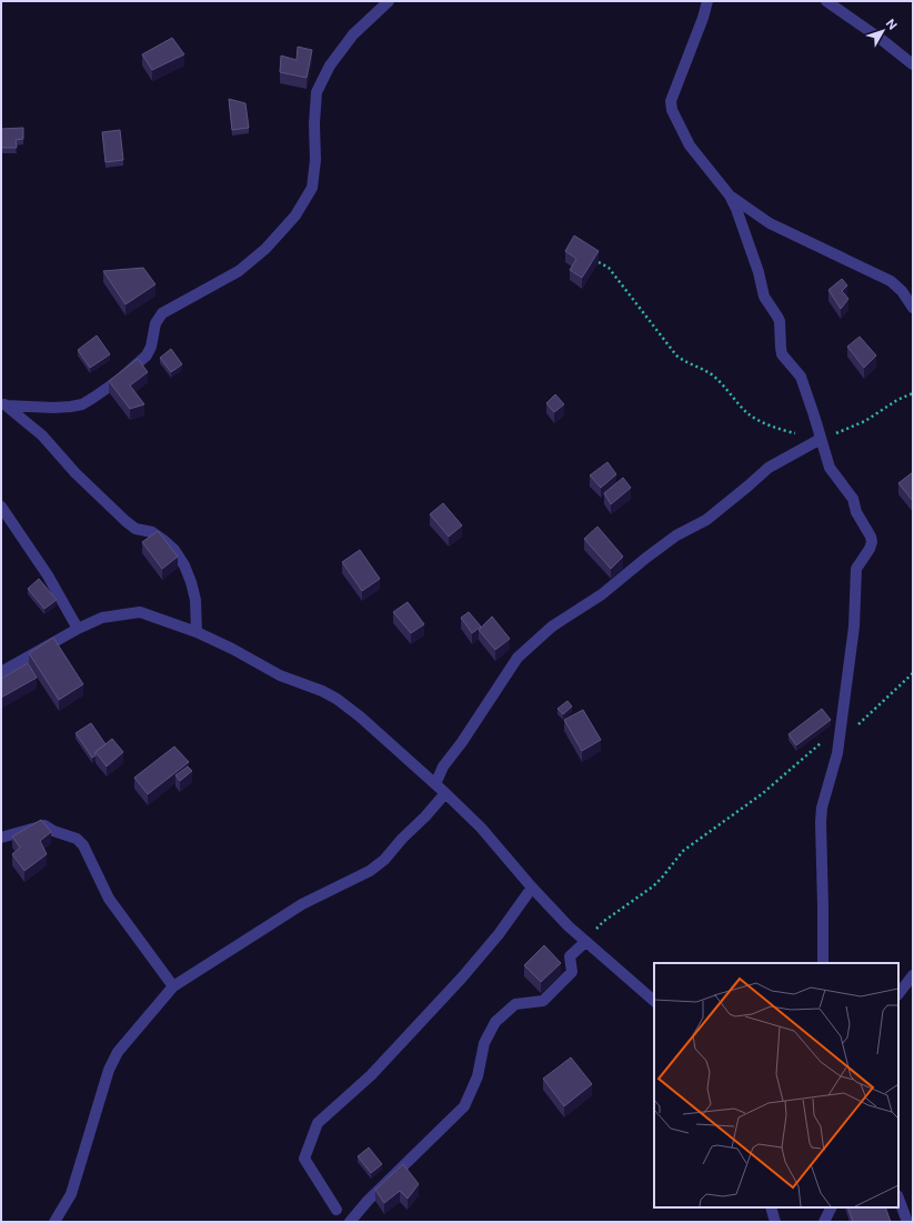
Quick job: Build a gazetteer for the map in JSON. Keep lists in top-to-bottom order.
{
  "north": "top right"
}
